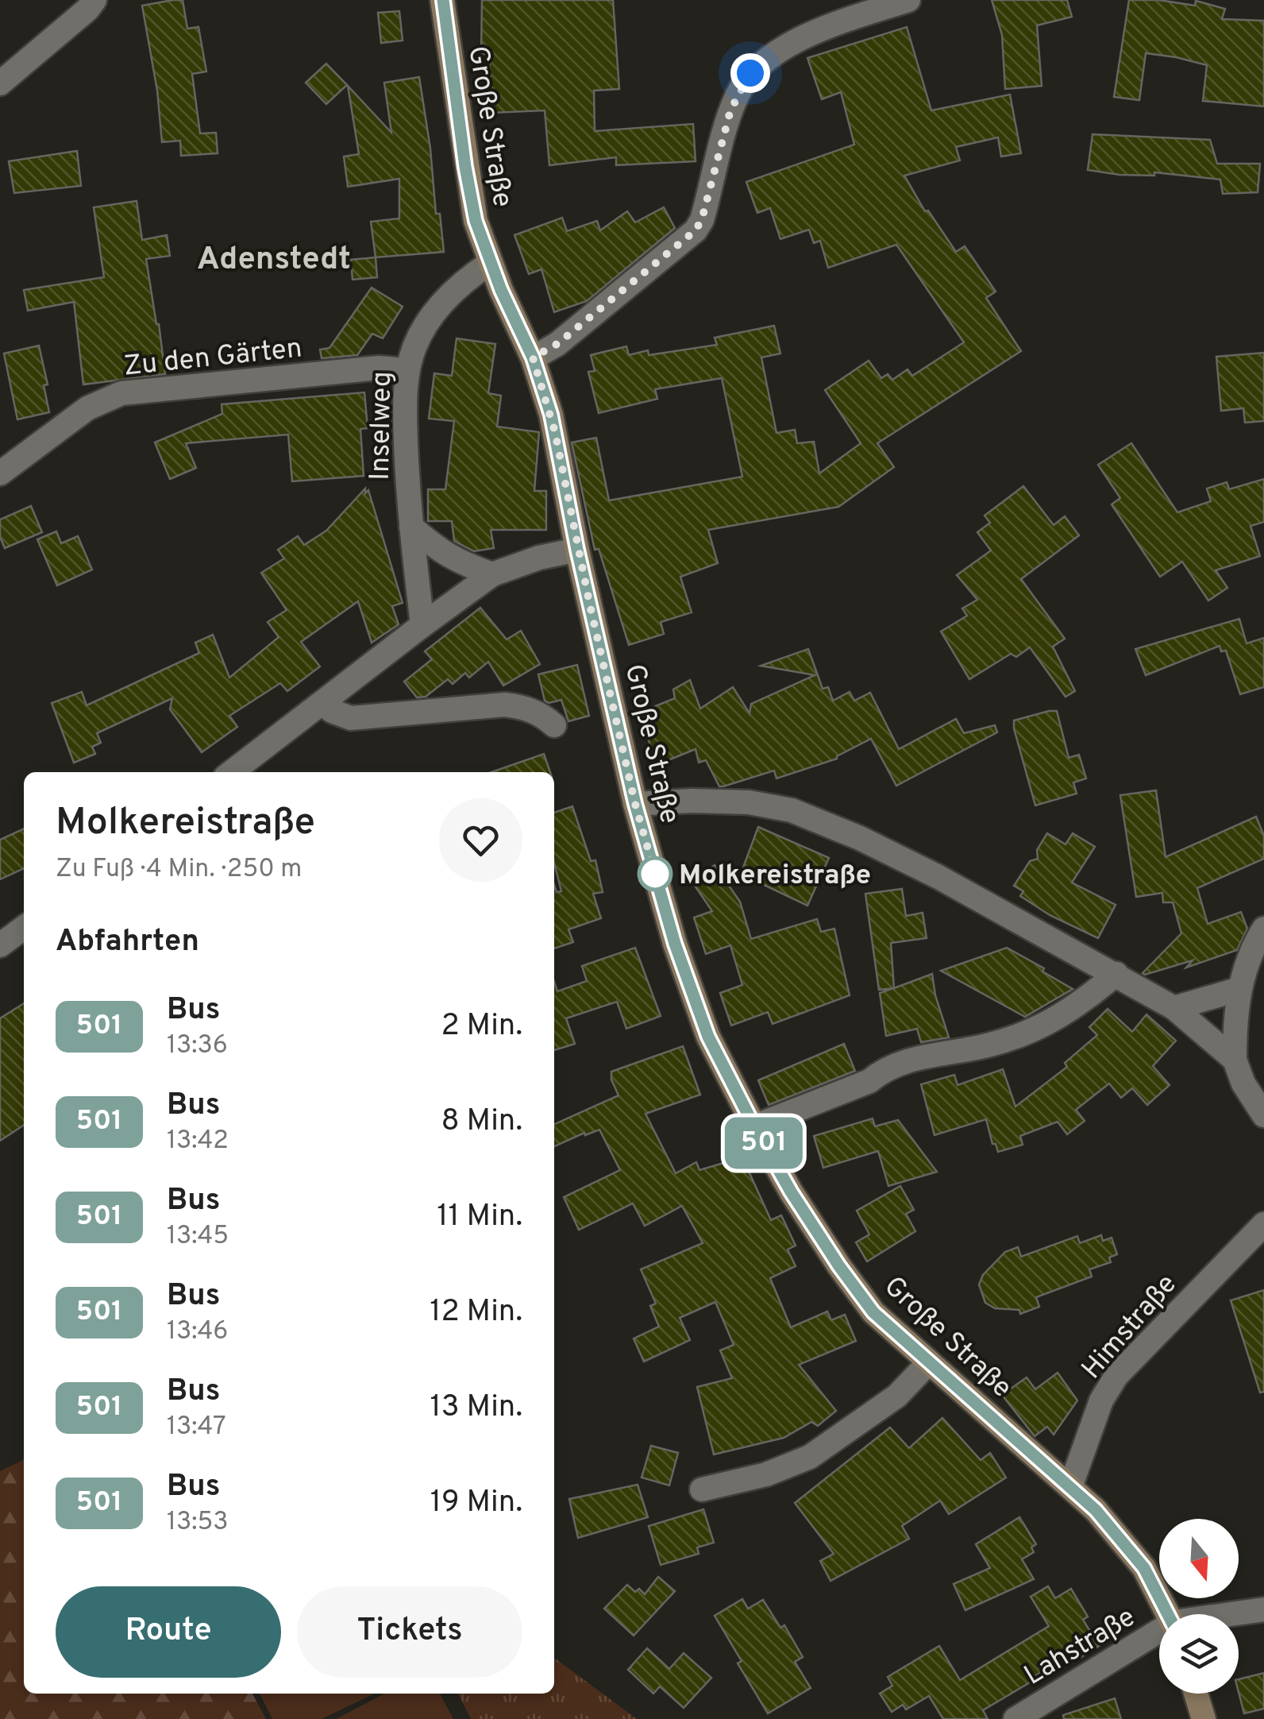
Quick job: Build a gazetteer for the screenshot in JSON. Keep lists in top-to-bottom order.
{
  "streets": {
    "main road": ["Große Straße"],
    "street": [
      "Zu den Gärten",
      "Inselweg",
      "Himstraße",
      "Lahstraße"
    ]
  },
  "crossings": [
    ["Große Straße", "Inselweg"],
    ["Große Straße", "Himstraße"],
    ["Zu den Gärten", "Inselweg"]
  ],
  "districts": ["Adenstedt"],
  "places": ["Molkereistraße"],
  "lines": ["bus line 501"],
  "north": "bottom",
  "page": {
    "on_map": "501",
    "heading": [
      ["Molkereistraße", "Zu Fuß · 4 Min. · 250 m"],
      "Abfahrten"
    ],
    "list": [
      {
        "mark": "501",
        "name": "Bus",
        "note": "13:36",
        "value": "2 Min."
      },
      {
        "mark": "501",
        "name": "Bus",
        "note": "13:42",
        "value": "8 Min."
      },
      {
        "mark": "501",
        "name": "Bus",
        "note": "13:45",
        "value": "11 Min."
      },
      {
        "mark": "501",
        "name": "Bus",
        "note": "13:46",
        "value": "12 Min."
      },
      {
        "mark": "501",
        "name": "Bus",
        "note": "13:47",
        "value": "13 Min."
      },
      {
        "mark": "501",
        "name": "Bus",
        "note": "13:53",
        "value": "19 Min."
      }
    ],
    "buttons": ["Route", "Tickets"]
  }
}
